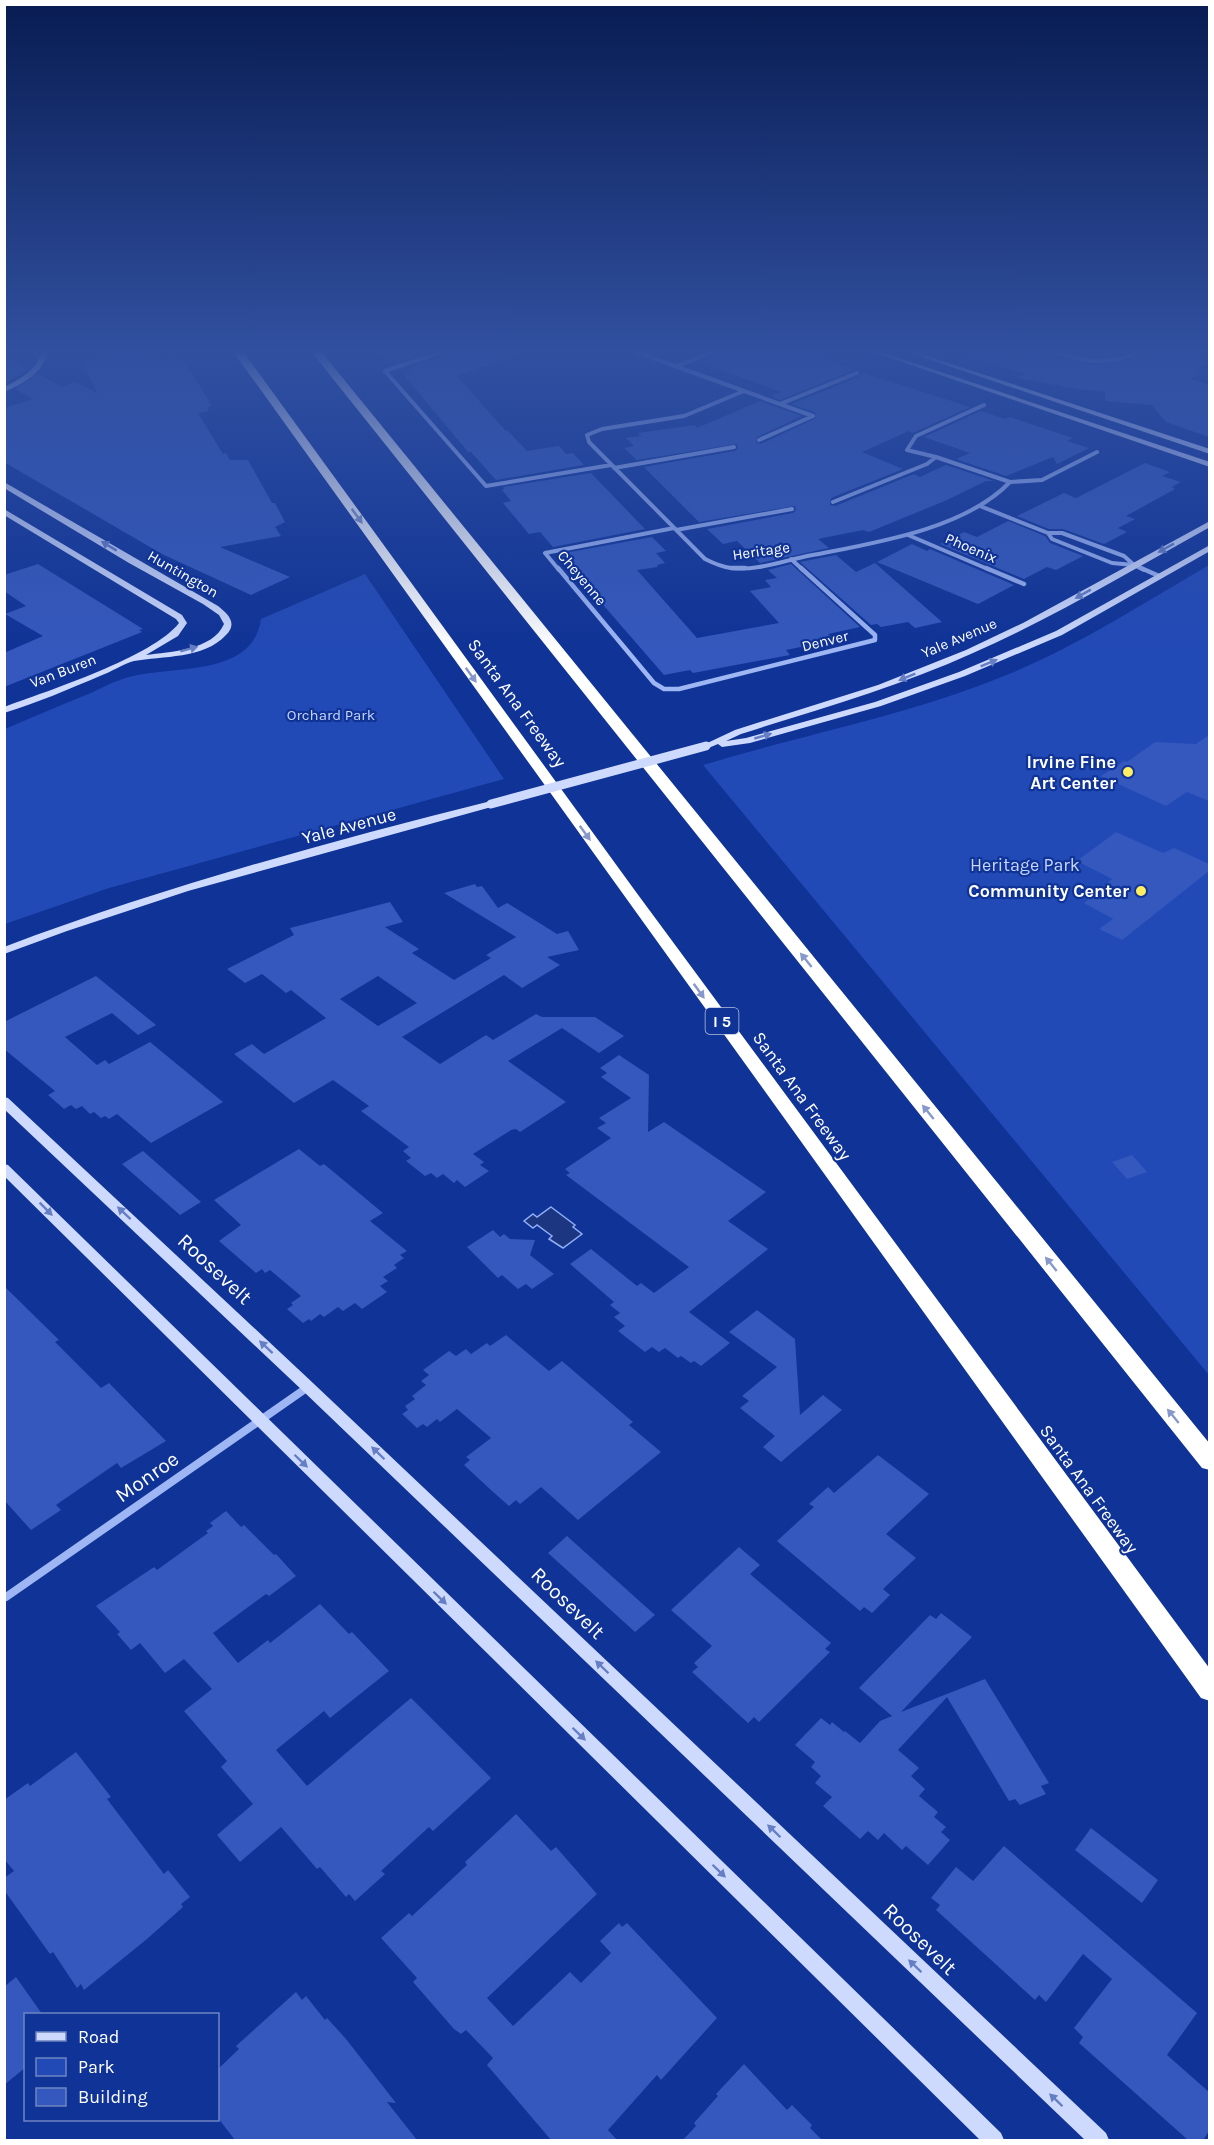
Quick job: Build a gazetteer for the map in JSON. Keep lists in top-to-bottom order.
{
  "streets": {
    "highway": ["Santa Ana Freeway", "I 5"],
    "street": [
      "Phoenix",
      "Heritage",
      "Huntington",
      "Cheyenne",
      "Yale Avenue",
      "Denver",
      "Van Buren",
      "Roosevelt",
      "Monroe"
    ]
  },
  "crossings": [
    ["Phoenix", "Heritage"],
    ["Heritage", "Cheyenne"],
    ["Heritage", "Denver"],
    ["Huntington", "Van Buren"],
    ["Cheyenne", "Denver"],
    ["Roosevelt", "Monroe"]
  ],
  "parks": ["Orchard Park", "Heritage Park"],
  "places": ["Irvine Fine Art Center", "Community Center"],
  "legend": ["Road", "Park", "Building"]
}
